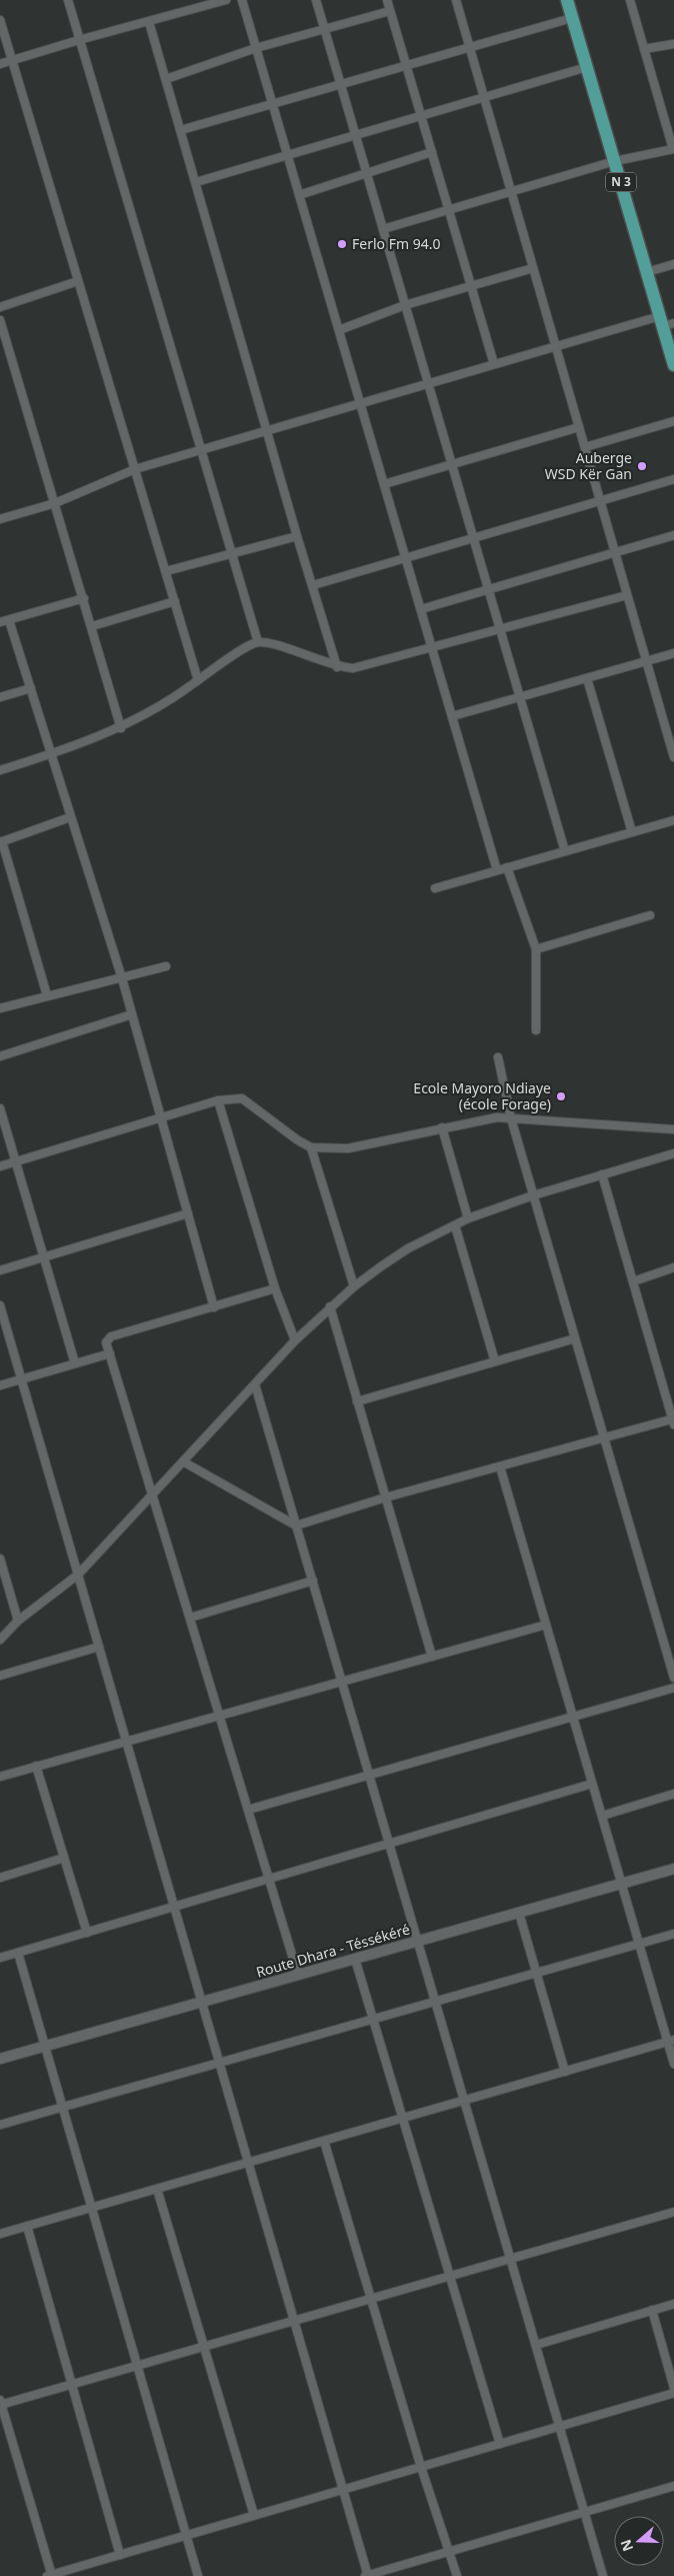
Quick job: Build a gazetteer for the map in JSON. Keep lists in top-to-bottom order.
{
  "streets": {
    "main road": ["N 3"],
    "street": ["Route Dhara - Téssékéré"]
  },
  "places": ["Ferlo Fm 94.0", "Auberge WSD Kër Gan", "Ecole Mayoro Ndiaye (école Forage)"],
  "north": "left"
}
